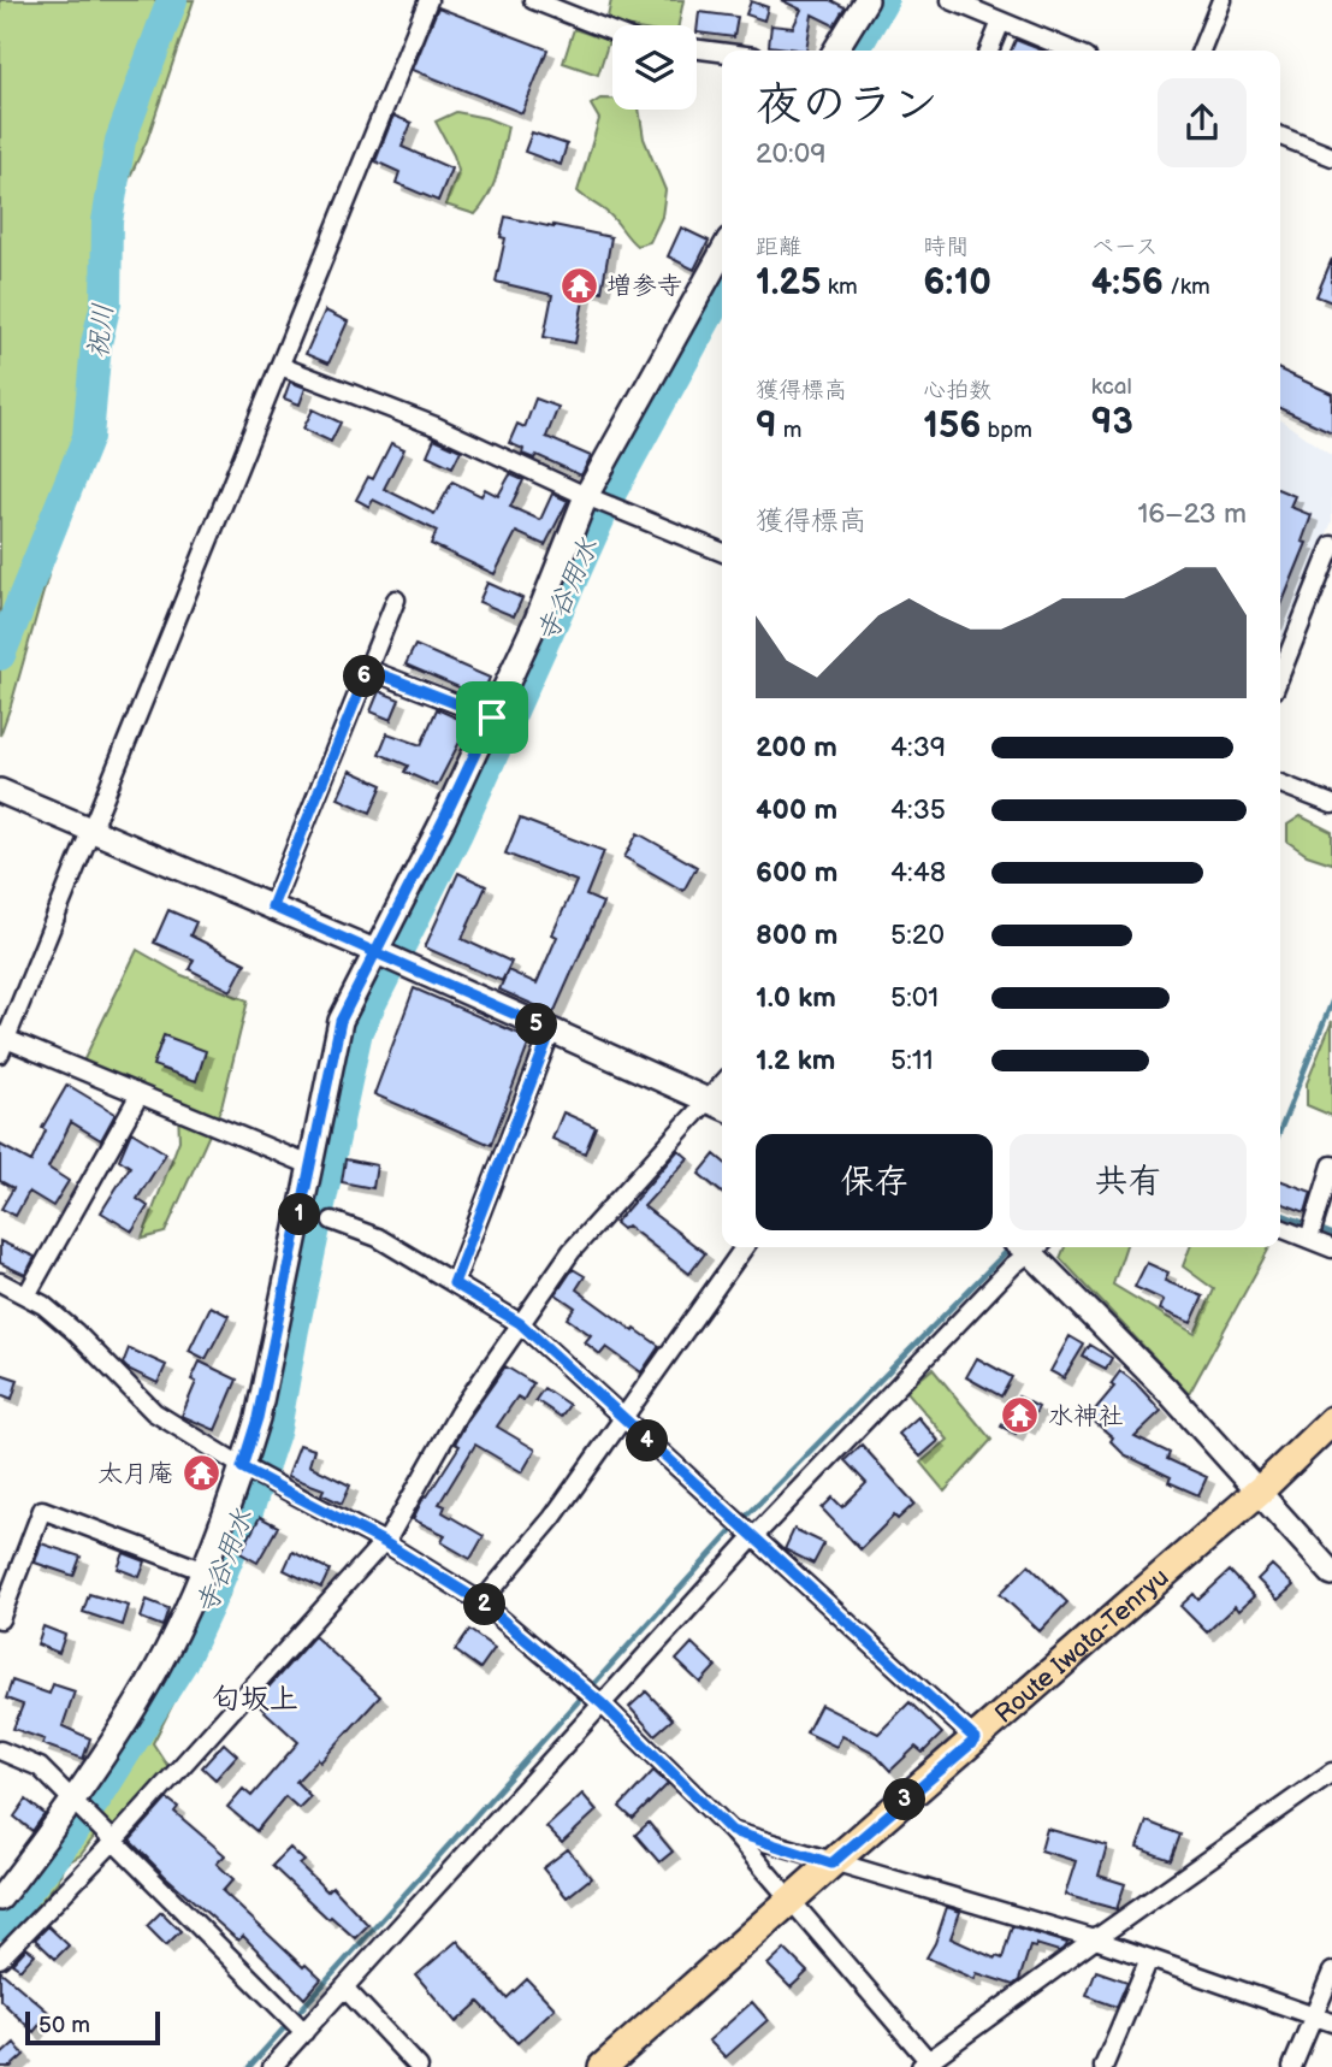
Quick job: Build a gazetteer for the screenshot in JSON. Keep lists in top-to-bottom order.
{
  "streets": {
    "main road": ["Route Iwata-Tenryu"]
  },
  "districts": ["匂坂上"],
  "water": ["祝川", "寺谷用水"],
  "places": {
    "temple": ["増参寺", "水神社", "太月庵"]
  },
  "scale_bar": "50 m",
  "page": {
    "heading": ["夜のラン", "20:09"],
    "stats": [
      ["距離", "1.25 km"],
      ["時間", "6:10"],
      ["ペース", "4:56 /km"],
      ["獲得標高", "9 m"],
      ["心拍数", "156 bpm"],
      ["kcal", "93"]
    ],
    "chart": ["獲得標高", "16–23 m"],
    "pins": [
      "6",
      "5",
      "1",
      "4",
      "2",
      "3"
    ],
    "list": [
      {
        "name": "200 m",
        "note": "4:39"
      },
      {
        "name": "400 m",
        "note": "4:35"
      },
      {
        "name": "600 m",
        "note": "4:48"
      },
      {
        "name": "800 m",
        "note": "5:20"
      },
      {
        "name": "1.0 km",
        "note": "5:01"
      },
      {
        "name": "1.2 km",
        "note": "5:11"
      }
    ],
    "buttons": ["保存", "共有"],
    "scale": "50 m"
  }
}
